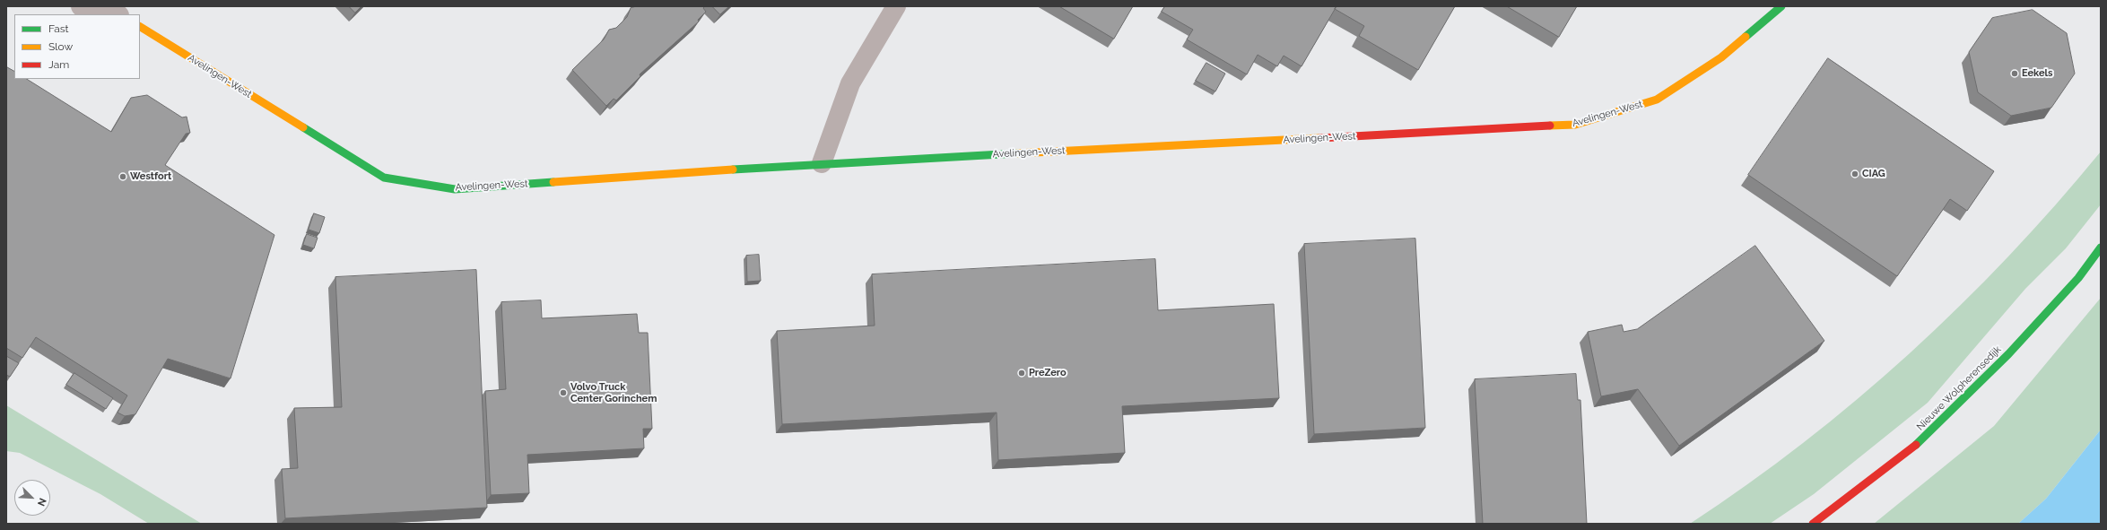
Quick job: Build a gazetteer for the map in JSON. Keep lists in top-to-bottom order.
{
  "streets": {
    "street": ["Avelingen-West", "Nieuwe Wolpherensedijk"]
  },
  "places": [
    "Eekels",
    "CIAG",
    "Westfort",
    "PreZero",
    "Volvo Truck Center Gorinchem"
  ],
  "legend": ["Fast", "Slow", "Jam"],
  "north": "bottom right"
}
